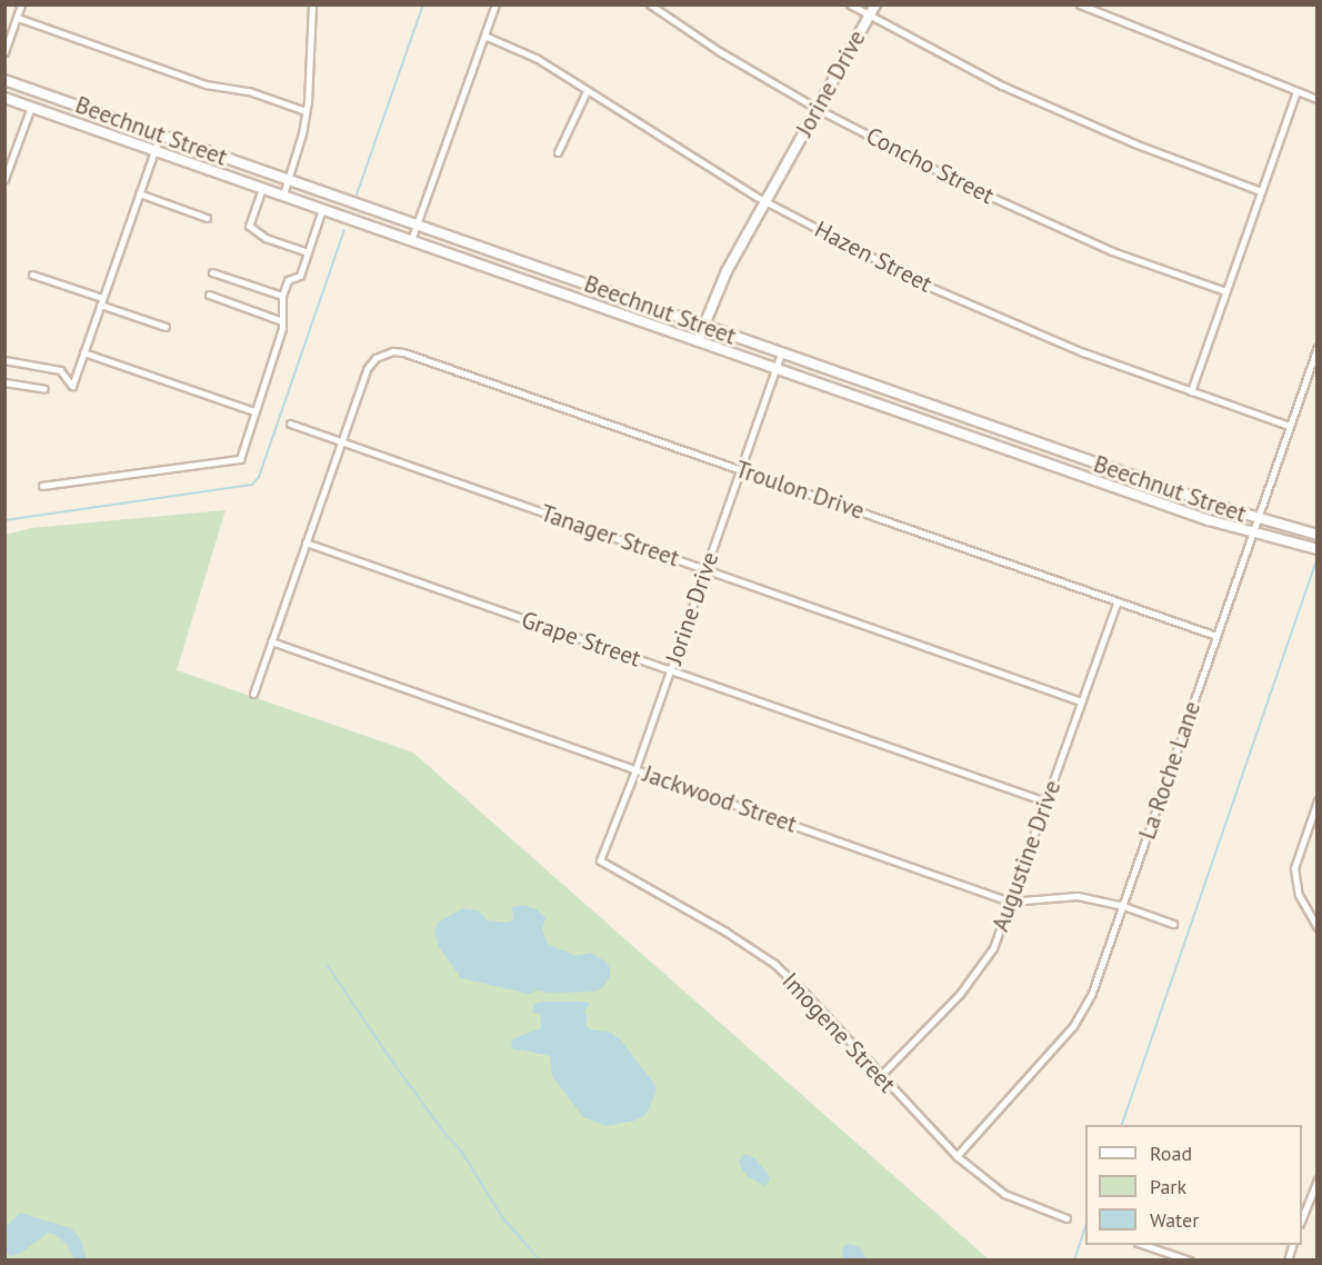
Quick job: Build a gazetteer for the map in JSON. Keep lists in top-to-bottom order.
{
  "streets": {
    "main road": ["Jorine Drive", "Beechnut Street"],
    "street": [
      "Concho Street",
      "Hazen Street",
      "Troulon Drive",
      "Tanager Street",
      "Grape Street",
      "La Roche Lane",
      "Jackwood Street",
      "Augustine Drive",
      "Imogene Street"
    ]
  },
  "crossings": [
    ["Jorine Drive", "Beechnut Street"],
    ["Jorine Drive", "Concho Street"],
    ["Jorine Drive", "Hazen Street"],
    ["Jorine Drive", "Troulon Drive"],
    ["Jorine Drive", "Tanager Street"],
    ["Jorine Drive", "Grape Street"],
    ["Jorine Drive", "Jackwood Street"],
    ["Jorine Drive", "Imogene Street"],
    ["Beechnut Street", "La Roche Lane"],
    ["Hazen Street", "La Roche Lane"],
    ["Troulon Drive", "Tanager Street"],
    ["Troulon Drive", "La Roche Lane"],
    ["Troulon Drive", "Augustine Drive"],
    ["Tanager Street", "Augustine Drive"],
    ["Grape Street", "Augustine Drive"],
    ["La Roche Lane", "Jackwood Street"],
    ["La Roche Lane", "Imogene Street"],
    ["Jackwood Street", "Augustine Drive"],
    ["Augustine Drive", "Imogene Street"]
  ],
  "legend": ["Road", "Park", "Water"]
}
